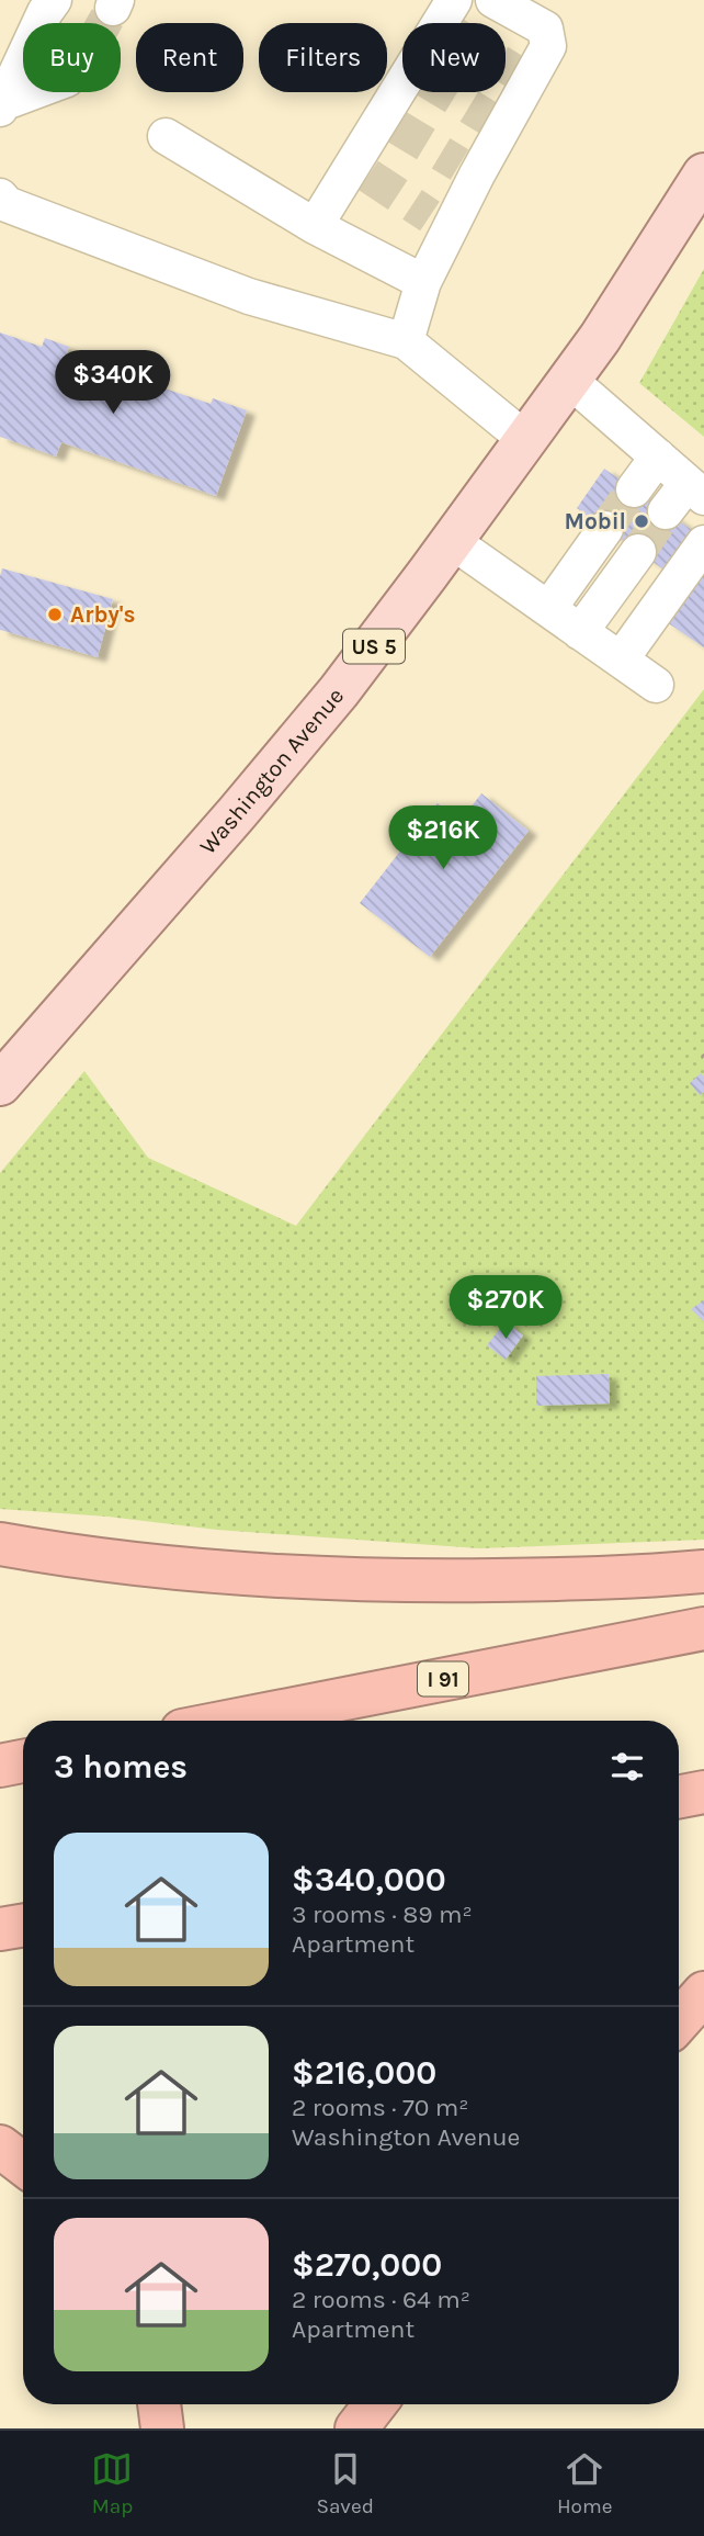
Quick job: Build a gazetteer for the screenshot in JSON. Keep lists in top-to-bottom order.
{
  "streets": {
    "highway": ["I 91"],
    "main road": ["US 5", "Washington Avenue"]
  },
  "places": ["Mobil", "Arby's"],
  "page": {
    "chip": [
      "Buy",
      "Rent",
      "Filters",
      "New"
    ],
    "price": ["$340K", "$216K", "$270K"],
    "heading": "3 homes",
    "list": [
      {
        "name": "$340,000",
        "note": "3 rooms · 89 m² · Apartment"
      },
      {
        "name": "$216,000",
        "note": "2 rooms · 70 m² · Washington Avenue"
      },
      {
        "name": "$270,000",
        "note": "2 rooms · 64 m² · Apartment"
      }
    ],
    "tabs": ["Map", "Saved", "Home"]
  }
}
